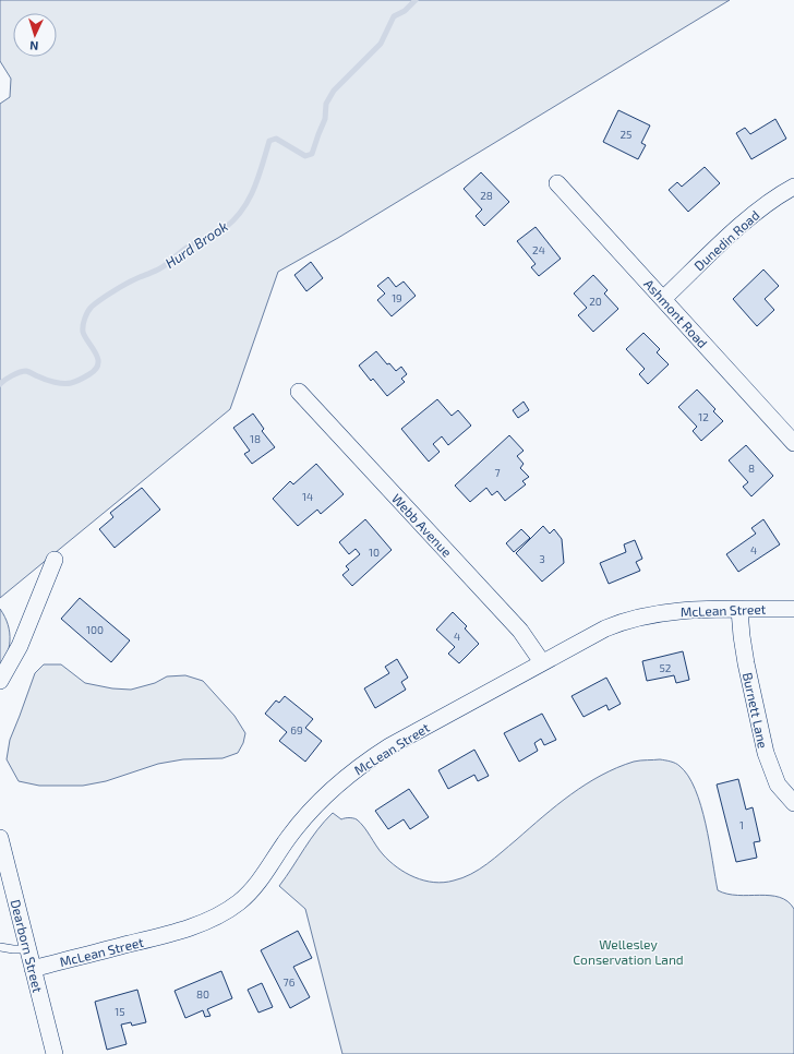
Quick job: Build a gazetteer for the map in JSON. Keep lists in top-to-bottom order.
{
  "streets": {
    "street": [
      "Dunedin Road",
      "Ashmont Road",
      "Webb Avenue",
      "McLean Street",
      "Burnett Lane",
      "Dearborn Street"
    ]
  },
  "crossings": [
    ["Dunedin Road", "Ashmont Road"],
    ["Webb Avenue", "McLean Street"],
    ["McLean Street", "Burnett Lane"],
    ["McLean Street", "Dearborn Street"]
  ],
  "water": ["Hurd Brook"],
  "parks": ["Wellesley Conservation Land"],
  "house_numbers": [
    "25",
    "28",
    "24",
    "19",
    "20",
    "12",
    "18",
    "8",
    "7",
    "14",
    "4",
    "10",
    "3",
    "100",
    "4",
    "52",
    "69",
    "1",
    "76",
    "80",
    "15"
  ],
  "north": "bottom"
}
